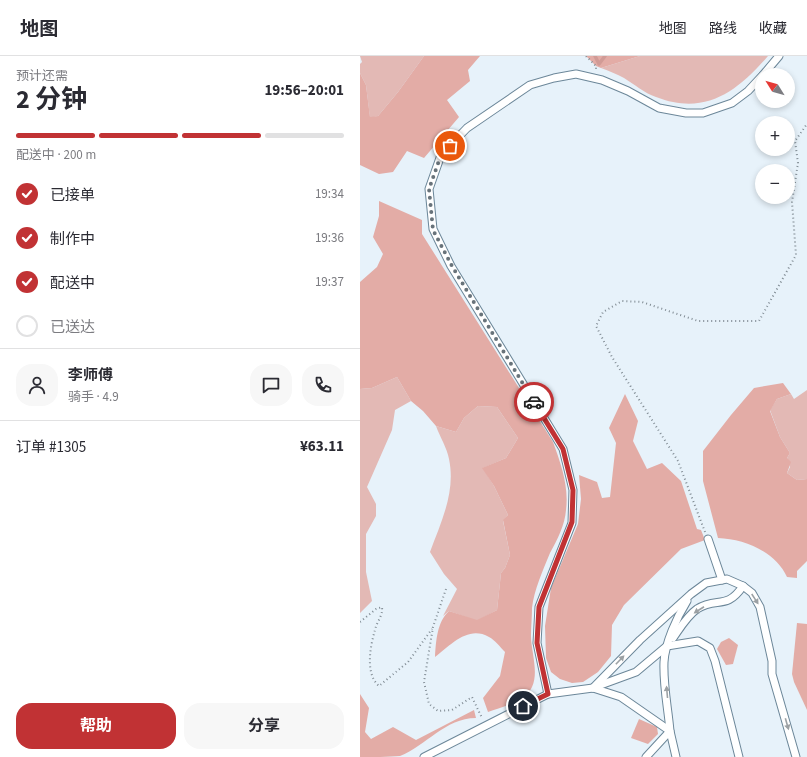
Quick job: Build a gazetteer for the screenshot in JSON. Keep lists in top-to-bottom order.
{
  "north": "top left",
  "page": {
    "header": "地图",
    "nav": ["地图", "路线", "收藏"],
    "heading": ["2 分钟", "预计还需", "19:56–20:01"],
    "panel": [
      "李师傅",
      "骑手 · 4.9",
      "订单 #1305",
      "¥63.11"
    ],
    "map_buttons": ["+", "−"],
    "bar": "配送中 · 200 m",
    "list": [
      ["已接单", "19:34"],
      ["制作中", "19:36"],
      ["配送中", "19:37"],
      "已送达"
    ],
    "buttons": ["帮助", "分享"]
  }
}
